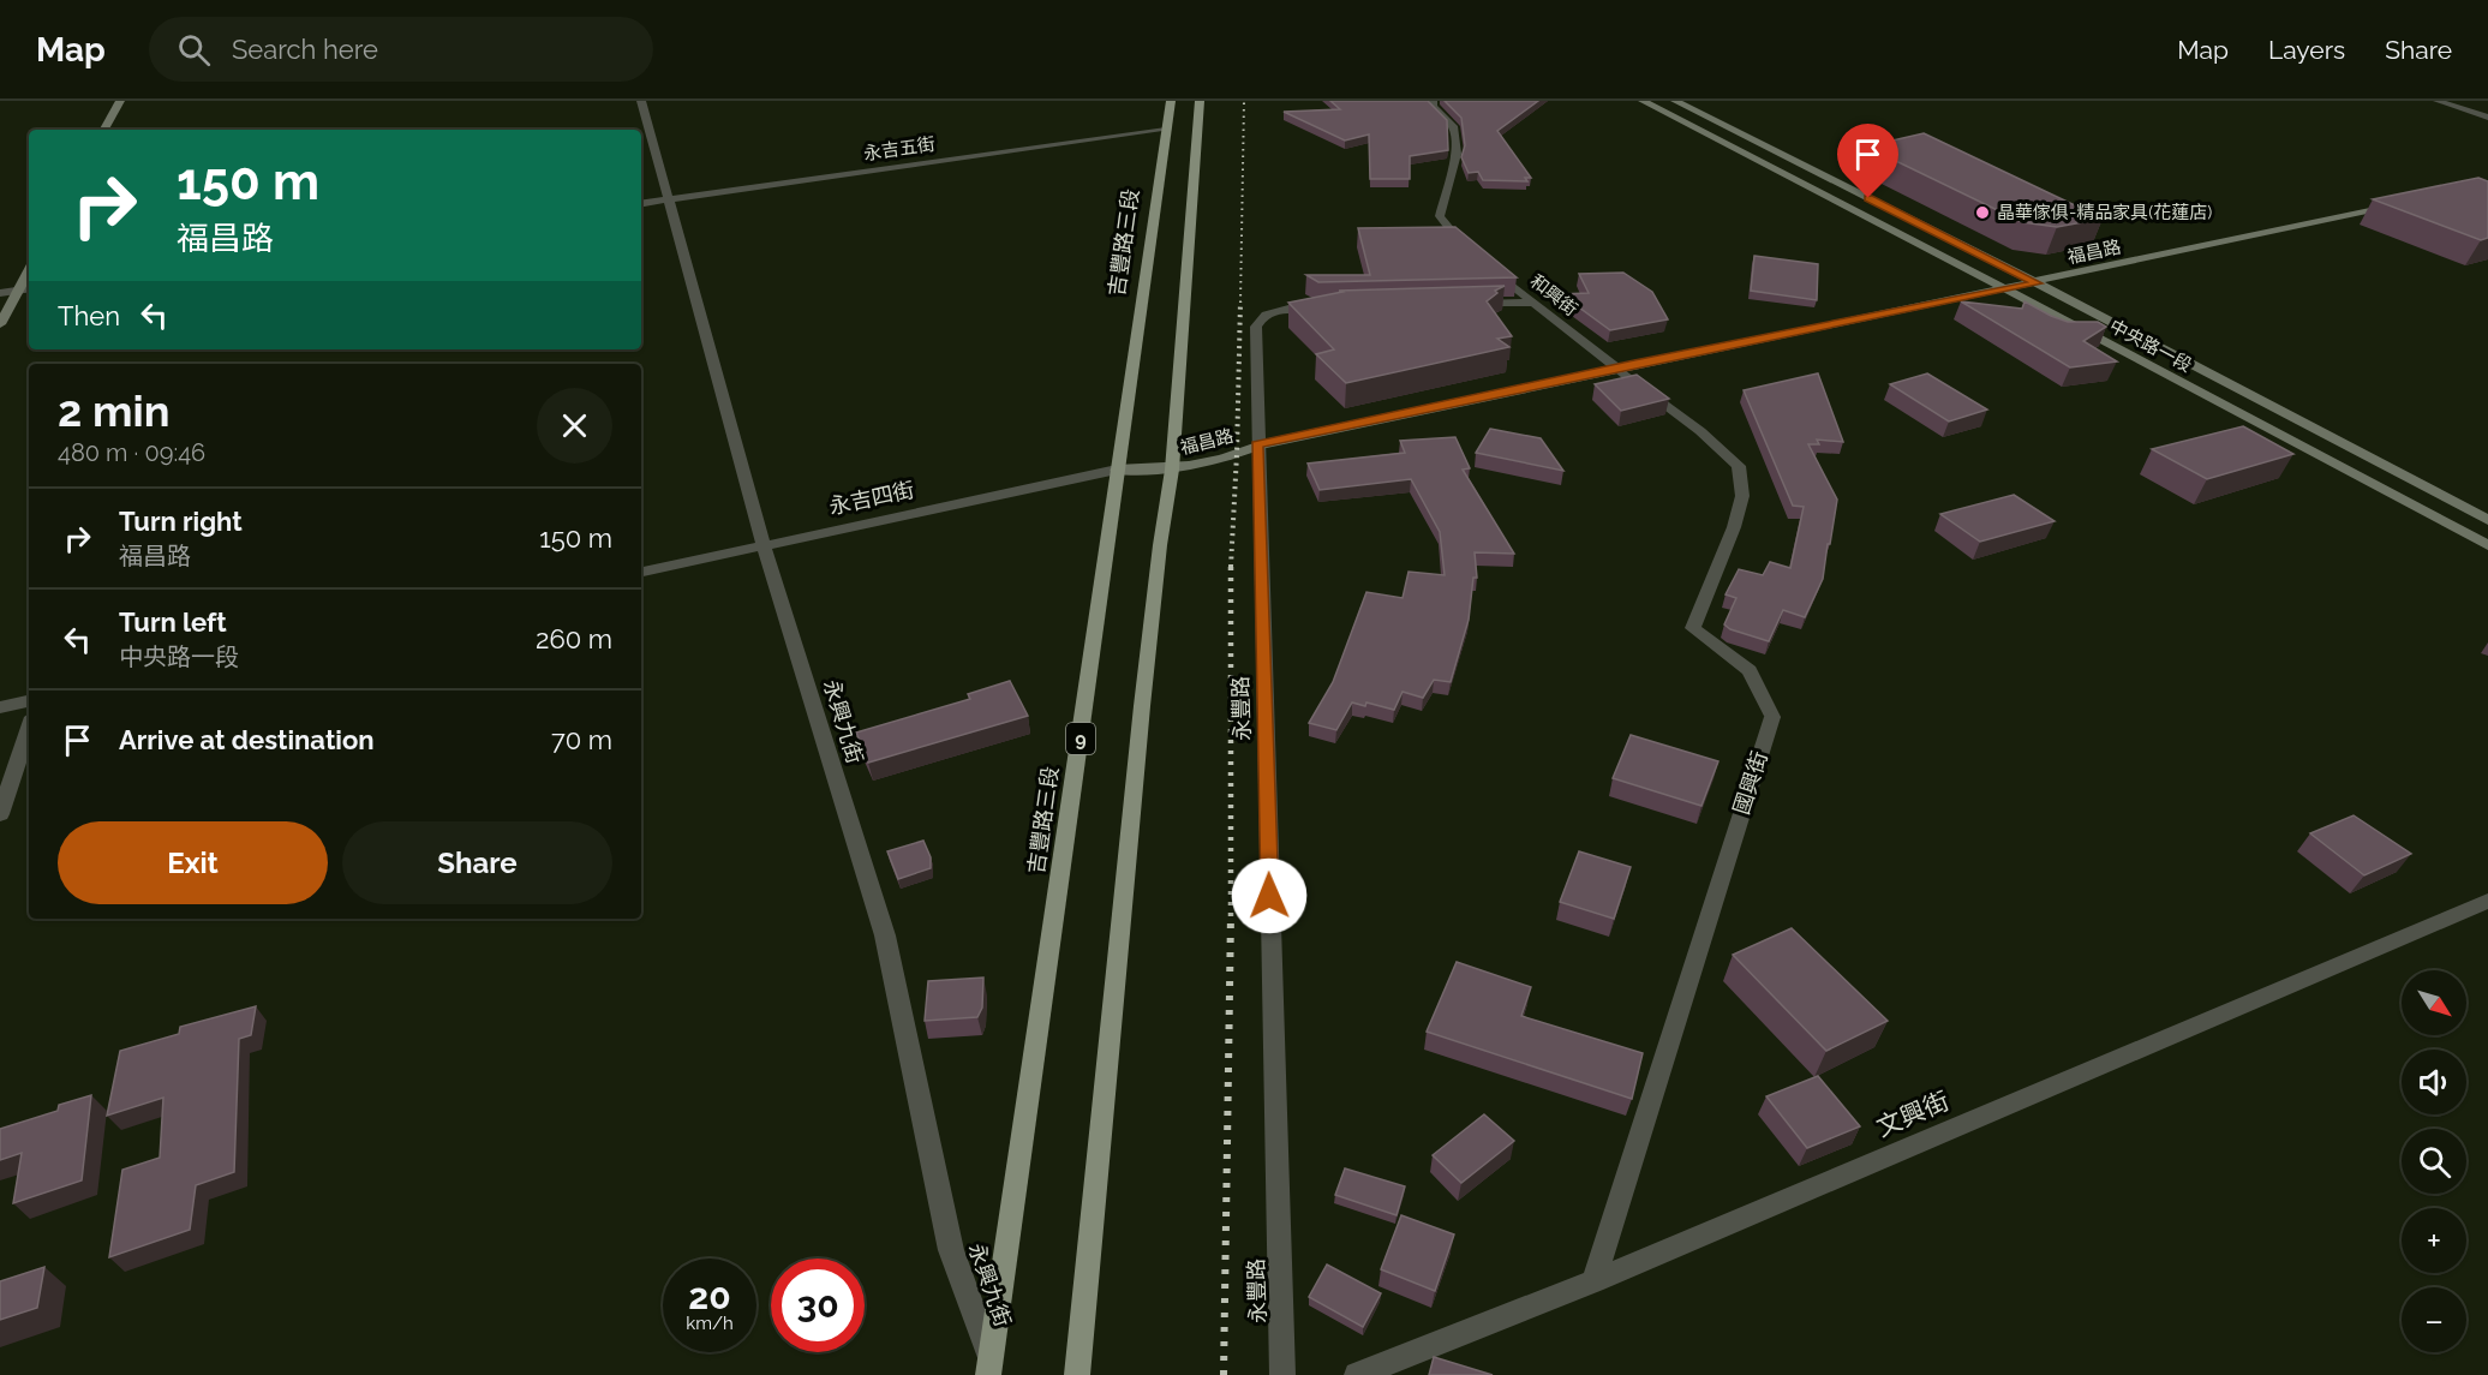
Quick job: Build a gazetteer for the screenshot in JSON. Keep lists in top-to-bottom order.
{
  "streets": {
    "main road": ["吉豐路三段", "9"],
    "street": [
      "永吉五街",
      "福昌路",
      "和興街",
      "中央路一段",
      "永吉四街",
      "永豐路",
      "永興九街",
      "國興街",
      "文興街"
    ]
  },
  "crossings": [
    ["永吉五街", "吉豐路三段"],
    ["永吉五街", "永興九街"],
    ["吉豐路三段", "福昌路"],
    ["吉豐路三段", "永吉四街"],
    ["吉豐路三段", "永興九街"],
    ["福昌路", "和興街"],
    ["福昌路", "中央路一段"],
    ["福昌路", "永吉四街"],
    ["福昌路", "永豐路"],
    ["福昌路", "國興街"],
    ["和興街", "國興街"],
    ["永吉四街", "永興九街"],
    ["國興街", "文興街"]
  ],
  "places": ["晶華傢俱-精品家具(花蓮店)"],
  "north": "bottom right",
  "page": {
    "header": "Map",
    "search": "Search here",
    "nav": ["Map", "Layers", "Share"],
    "turn": ["150 m", "福昌路"],
    "then": "Then",
    "heading": ["2 min", "480 m · 09:46"],
    "list": [
      {
        "name": "Turn right",
        "note": "福昌路",
        "value": "150 m"
      },
      {
        "name": "Turn left",
        "note": "中央路一段",
        "value": "260 m"
      },
      {
        "name": "Arrive at destination",
        "value": "70 m"
      }
    ],
    "buttons": ["Exit", "Share"],
    "map_buttons": ["+", "−"],
    "speed": "20 km/h",
    "limit": "30"
  }
}
